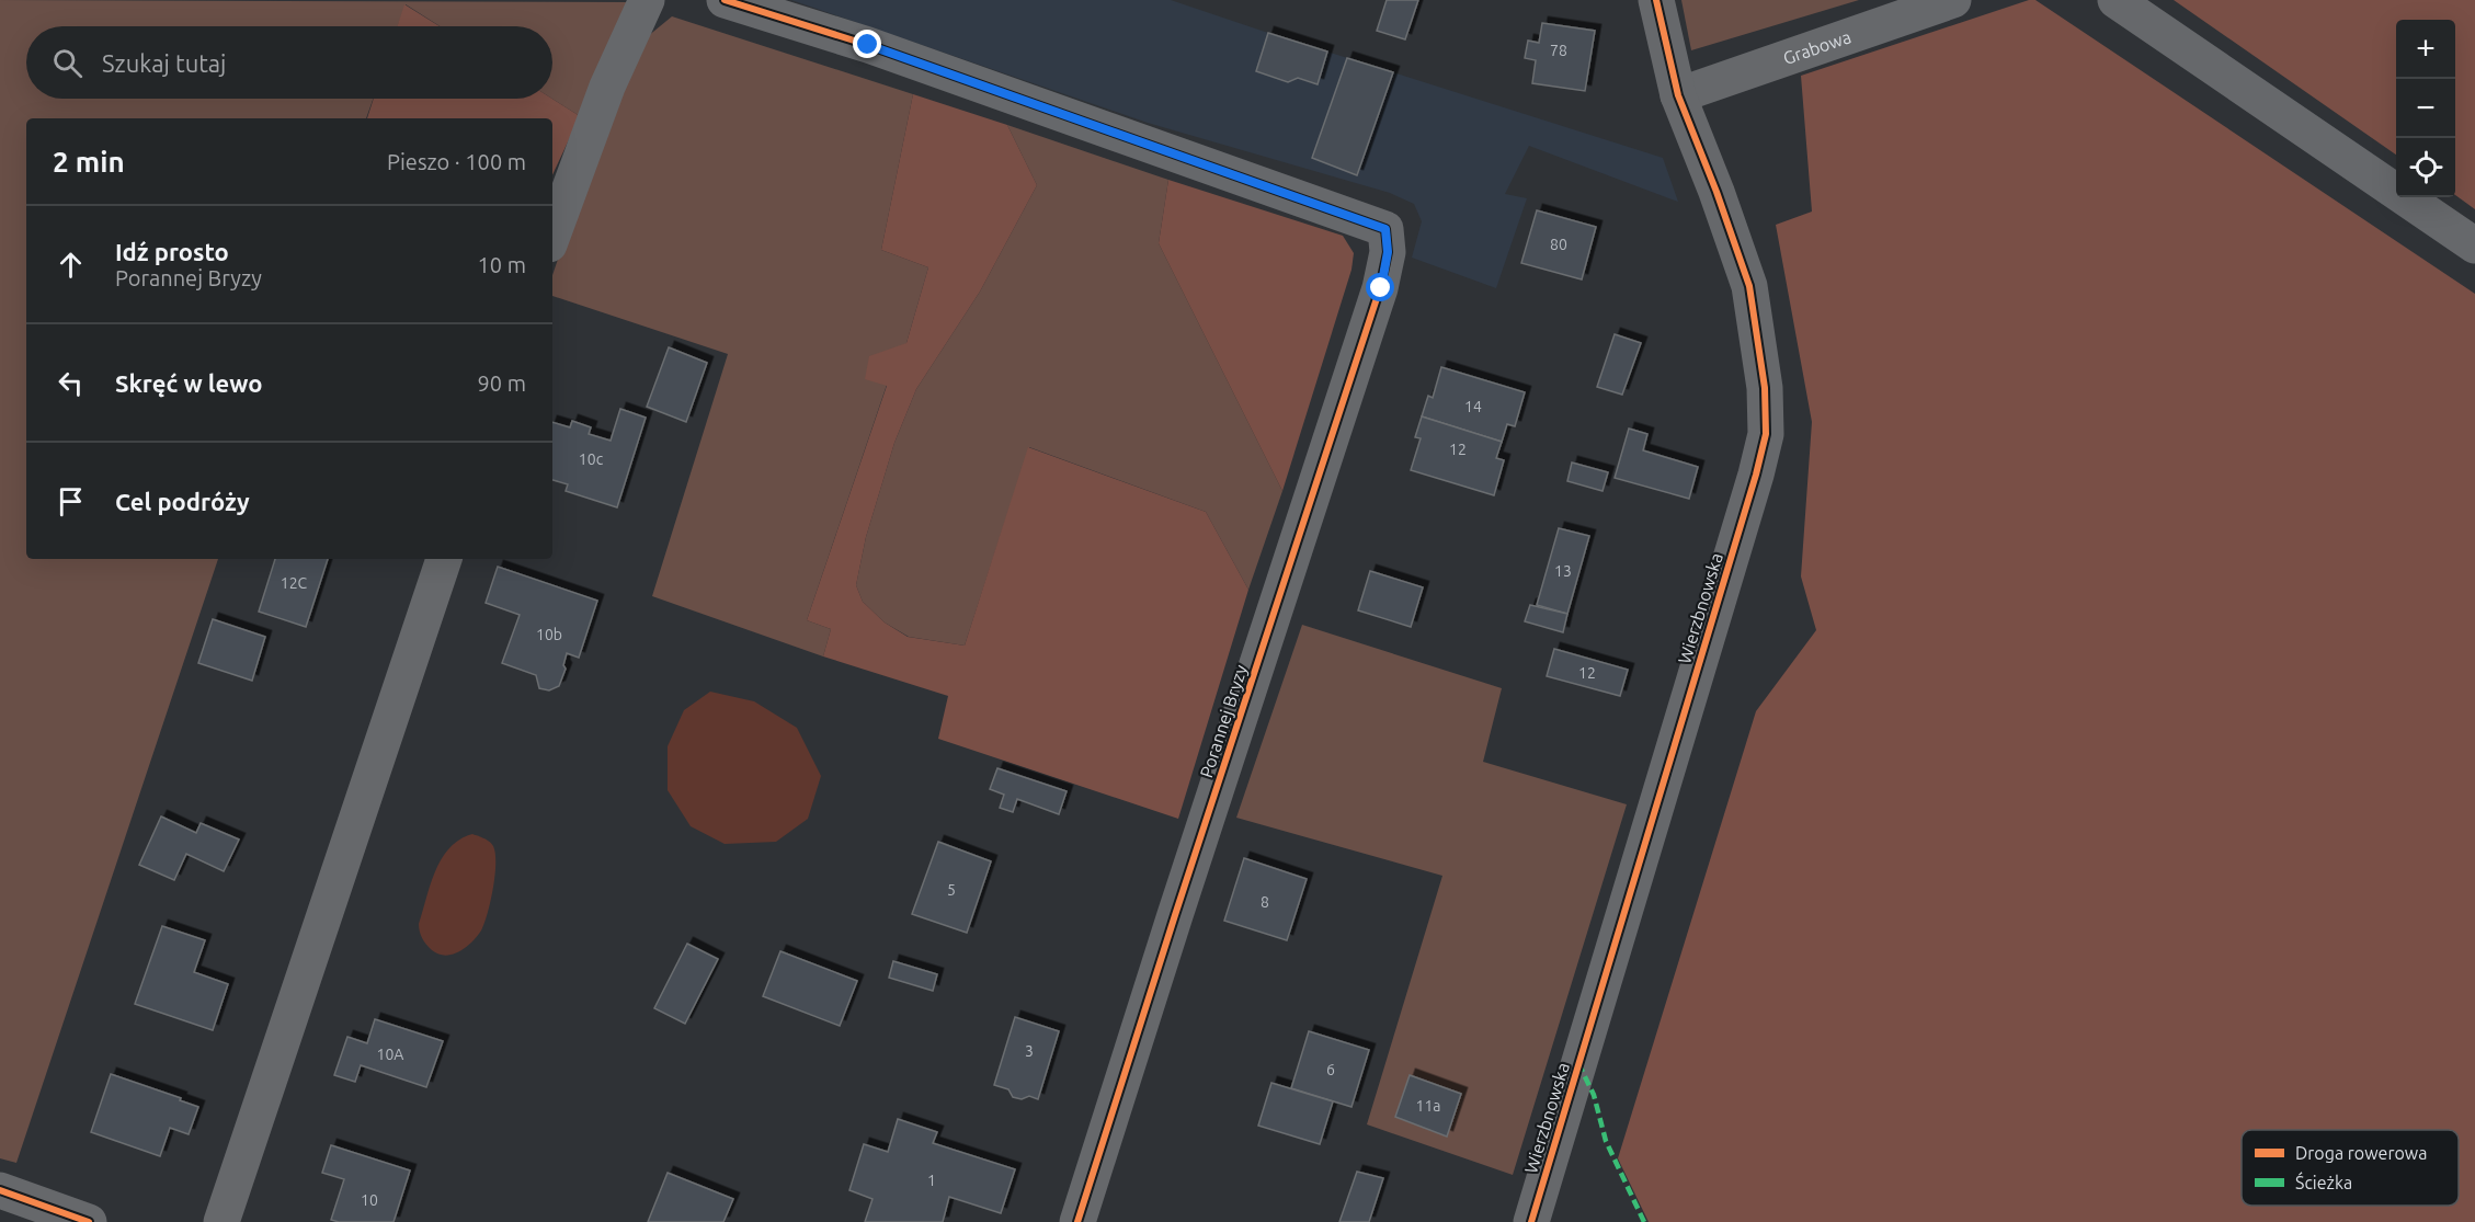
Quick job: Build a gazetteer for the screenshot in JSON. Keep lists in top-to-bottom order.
{
  "streets": {
    "street": ["Grabowa", "Wierzbnowska", "Porannej Bryzy"]
  },
  "crossings": [
    ["Grabowa", "Wierzbnowska"]
  ],
  "house_numbers": [
    "78",
    "80",
    "14",
    "12",
    "10c",
    "13",
    "12C",
    "10b",
    "12",
    "5",
    "8",
    "3",
    "10A",
    "6",
    "11a",
    "1",
    "10"
  ],
  "legend": ["Droga rowerowa", "Ścieżka"],
  "page": {
    "map_buttons": ["+", "−"],
    "search": "Szukaj tutaj",
    "heading": ["2 min", "Pieszo · 100 m"],
    "list": [
      ["Idź prosto", "Porannej Bryzy", "10 m"],
      ["Skręć w lewo", "90 m"],
      "Cel podróży"
    ]
  }
}
